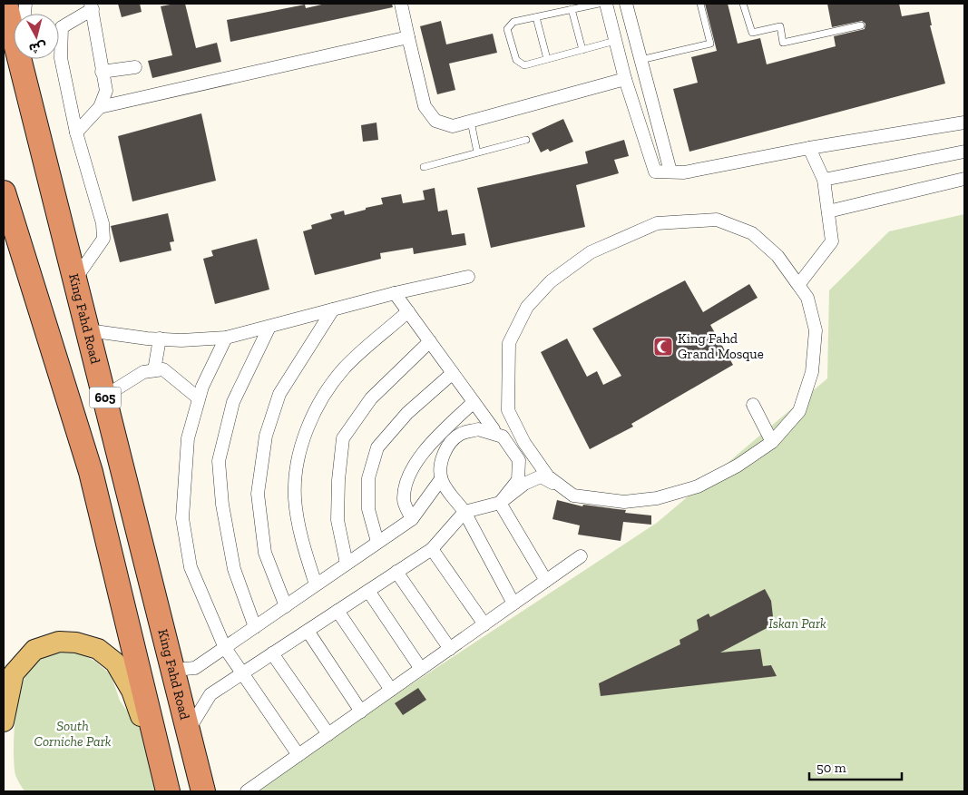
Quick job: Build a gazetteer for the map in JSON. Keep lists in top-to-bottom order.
{
  "streets": {
    "highway": ["King Fahd Road", "605"]
  },
  "parks": ["Iskan Park", "South Corniche Park"],
  "places": {
    "mosque": ["King Fahd Grand Mosque"]
  },
  "scale_bar": "50 m",
  "north": "bottom"
}
